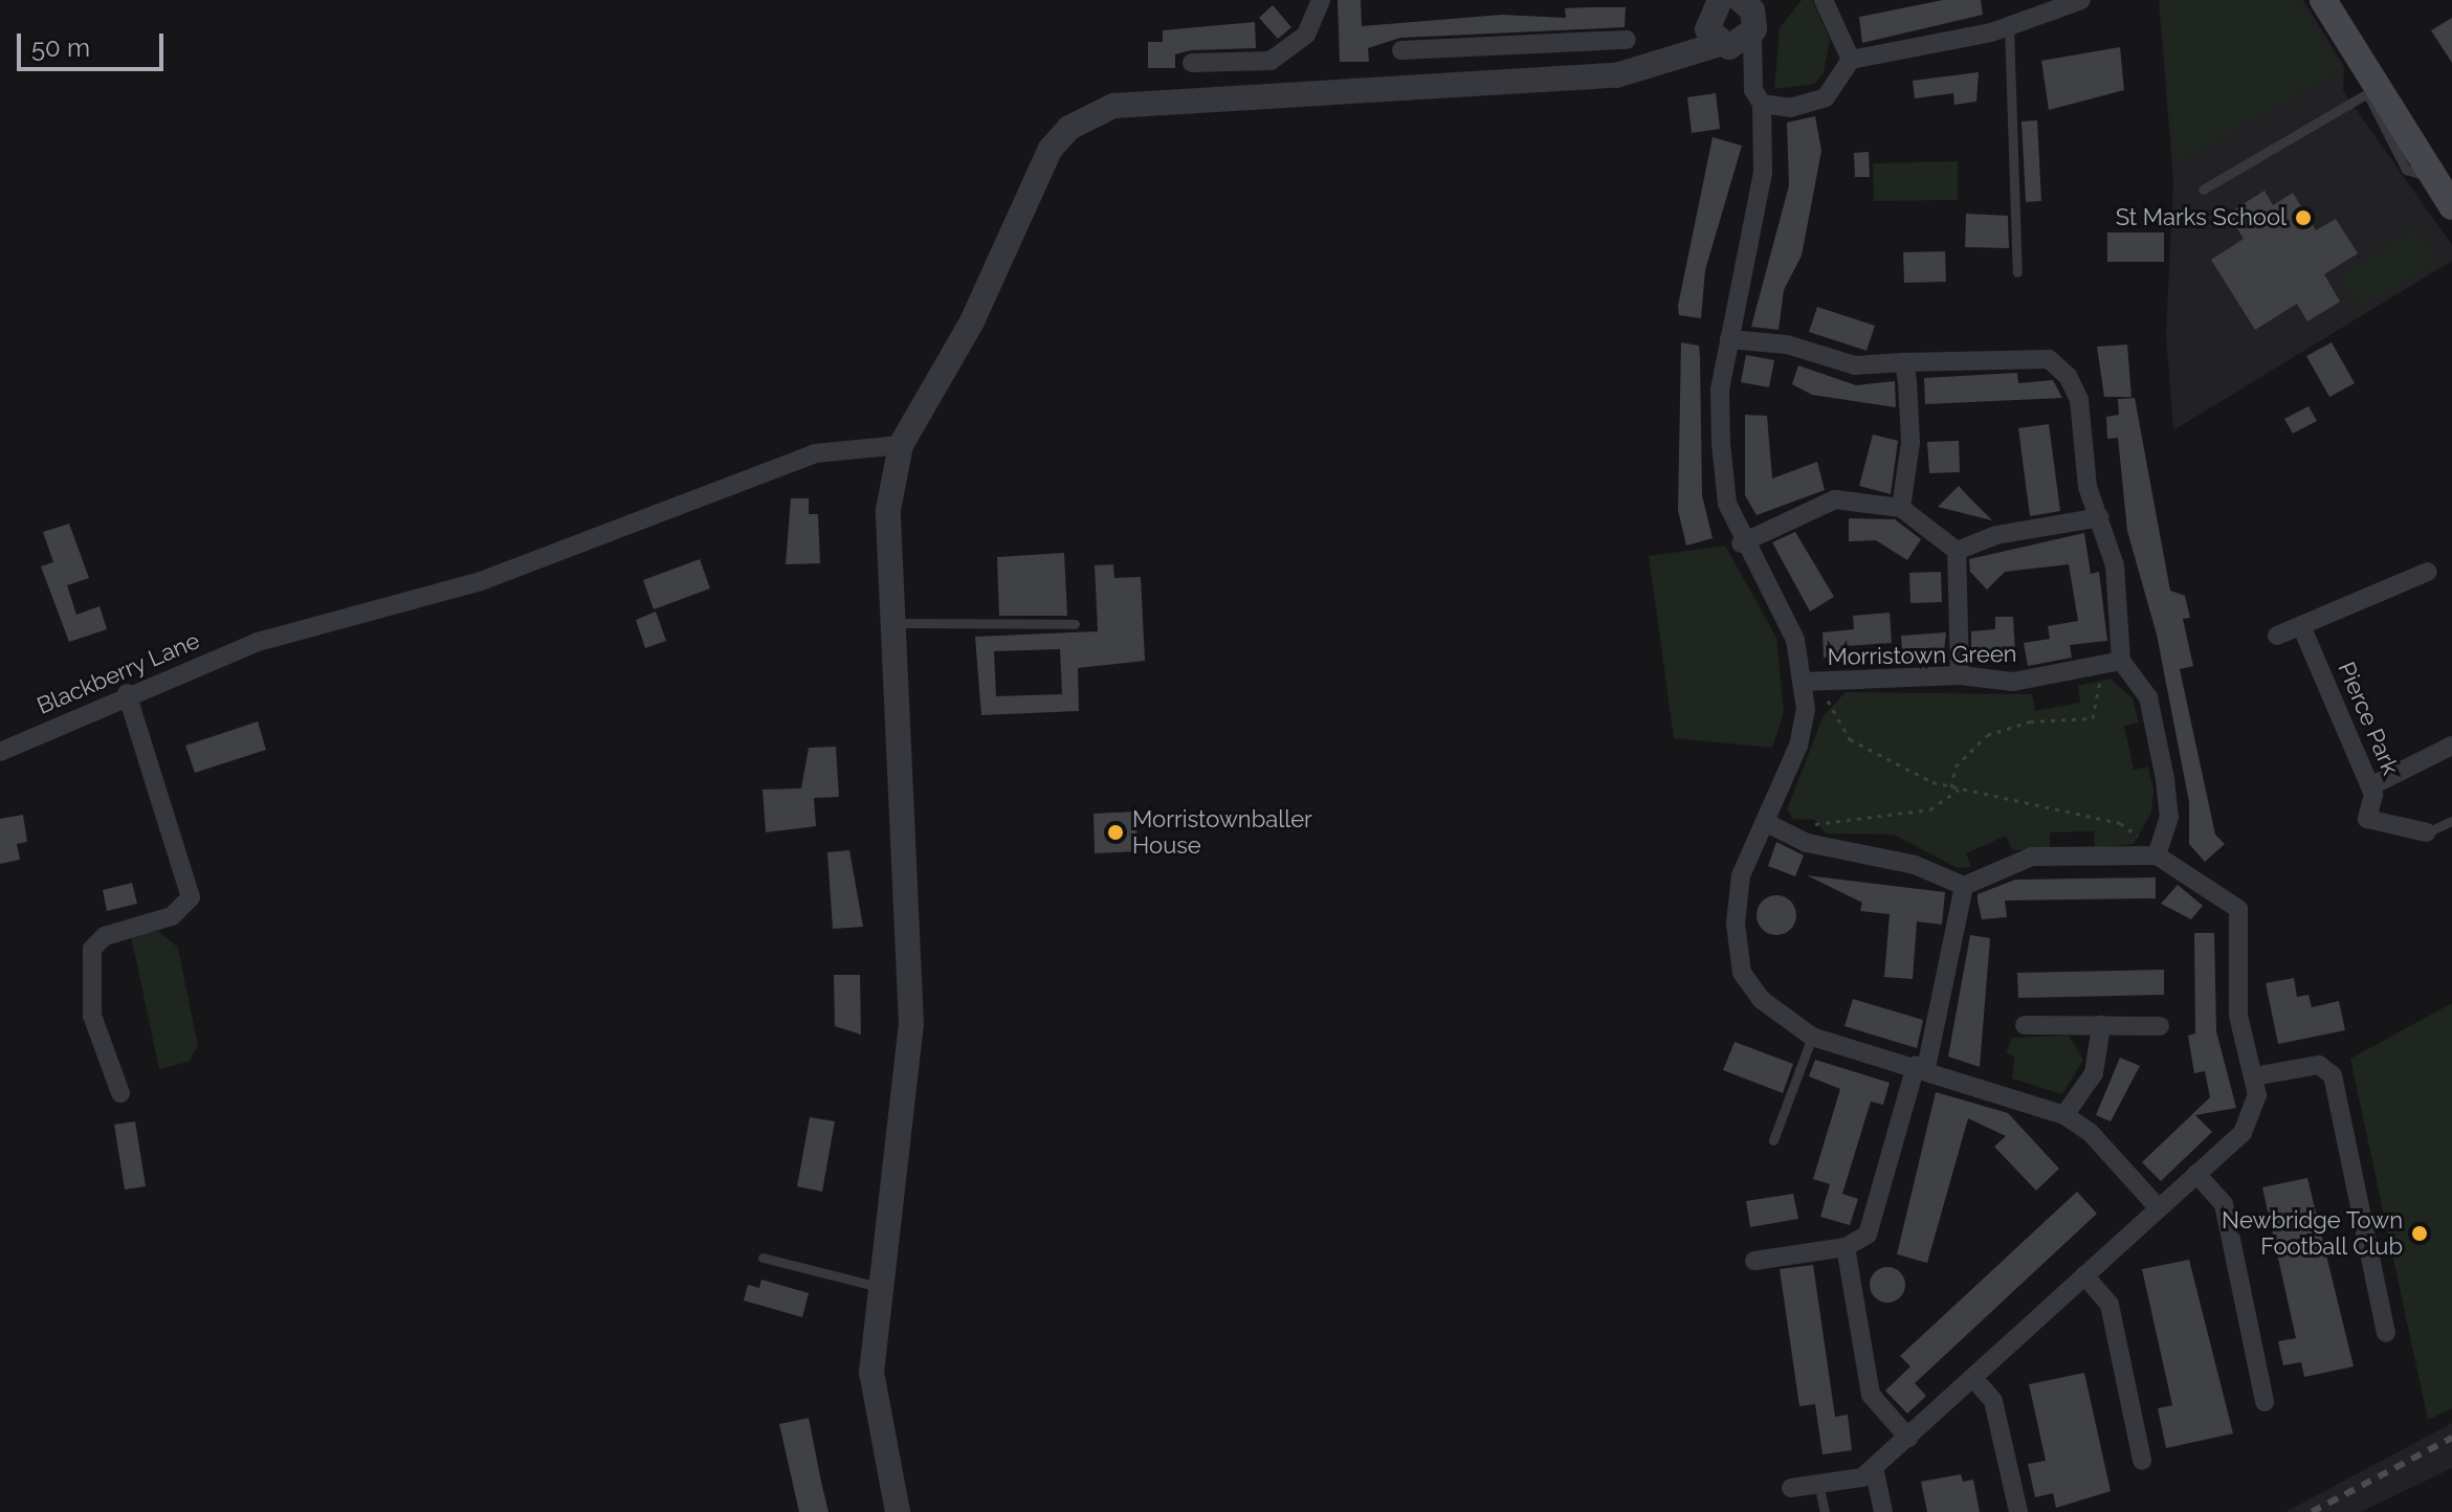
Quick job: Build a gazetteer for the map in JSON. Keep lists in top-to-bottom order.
{
  "streets": {
    "street": ["Morristown Green", "Blackberry Lane", "Pierce Park"]
  },
  "places": ["St Marks School", "Morristownballer House", "Newbridge Town Football Club"],
  "scale_bar": "50 m"
}
